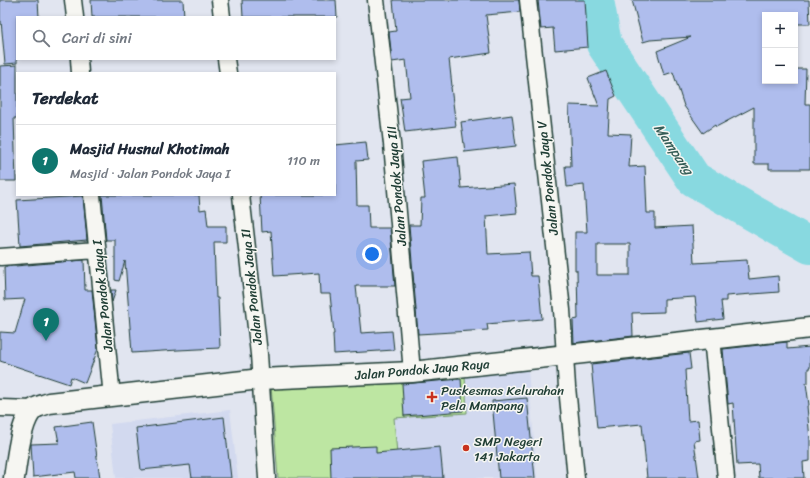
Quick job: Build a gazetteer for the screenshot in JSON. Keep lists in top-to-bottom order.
{
  "streets": {
    "street": [
      "Jalan Pondok Jaya V",
      "Jalan Pondok Jaya III",
      "Jalan Pondok Jaya II",
      "Jalan Pondok Jaya I",
      "Jalan Pondok Jaya Raya"
    ]
  },
  "crossings": [
    ["Jalan Pondok Jaya V", "Jalan Pondok Jaya Raya"],
    ["Jalan Pondok Jaya III", "Jalan Pondok Jaya Raya"],
    ["Jalan Pondok Jaya II", "Jalan Pondok Jaya Raya"],
    ["Jalan Pondok Jaya I", "Jalan Pondok Jaya Raya"]
  ],
  "water": ["Mampang"],
  "places": {
    "health": ["Puskesmas Kelurahan Pela Mampang"],
    "other": ["SMP Negeri 141 Jakarta"]
  },
  "page": {
    "map_buttons": ["+", "−"],
    "search": "Cari di sini",
    "heading": "Terdekat",
    "list": [
      {
        "mark": "1",
        "name": "Masjid Husnul Khotimah",
        "note": "Masjid · Jalan Pondok Jaya I",
        "value": "110 m"
      }
    ],
    "pins": "1"
  }
}
